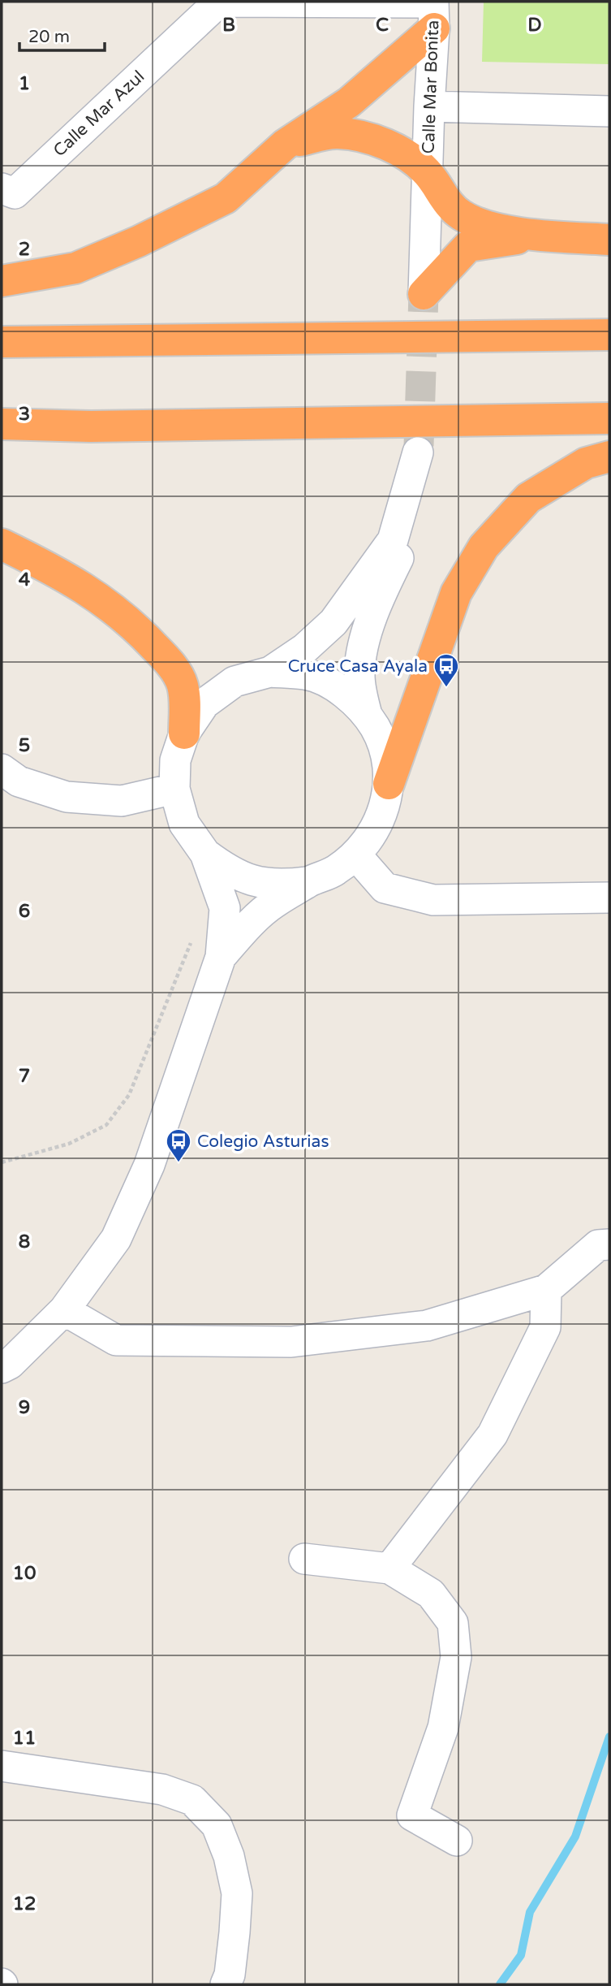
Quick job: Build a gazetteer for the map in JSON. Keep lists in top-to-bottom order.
{
  "streets": {
    "street": ["Calle Mar Bonita", "Calle Mar Azul"]
  },
  "places": {
    "bus stop": ["Cruce Casa Ayala", "Colegio Asturias"]
  },
  "scale_bar": "20 m",
  "grid": {
    "columns": ["B", "C", "D"],
    "rows": [
      "1",
      "2",
      "3",
      "4",
      "5",
      "6",
      "7",
      "8",
      "9",
      "10",
      "11",
      "12"
    ]
  }
}
